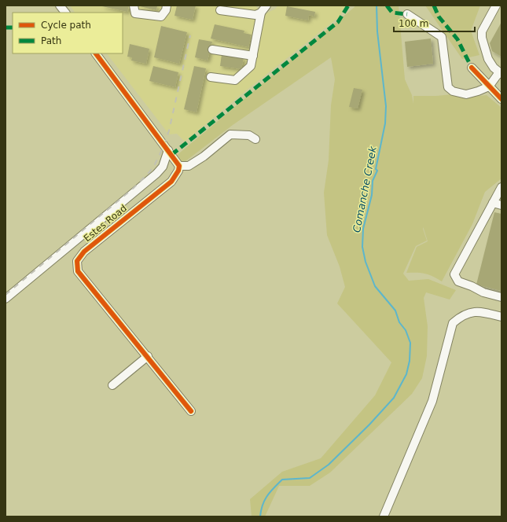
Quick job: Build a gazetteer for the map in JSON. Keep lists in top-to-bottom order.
{
  "streets": {
    "street": ["Estes Road"]
  },
  "water": ["Comanche Creek"],
  "legend": ["Cycle path", "Path"],
  "scale_bar": "100 m"
}
